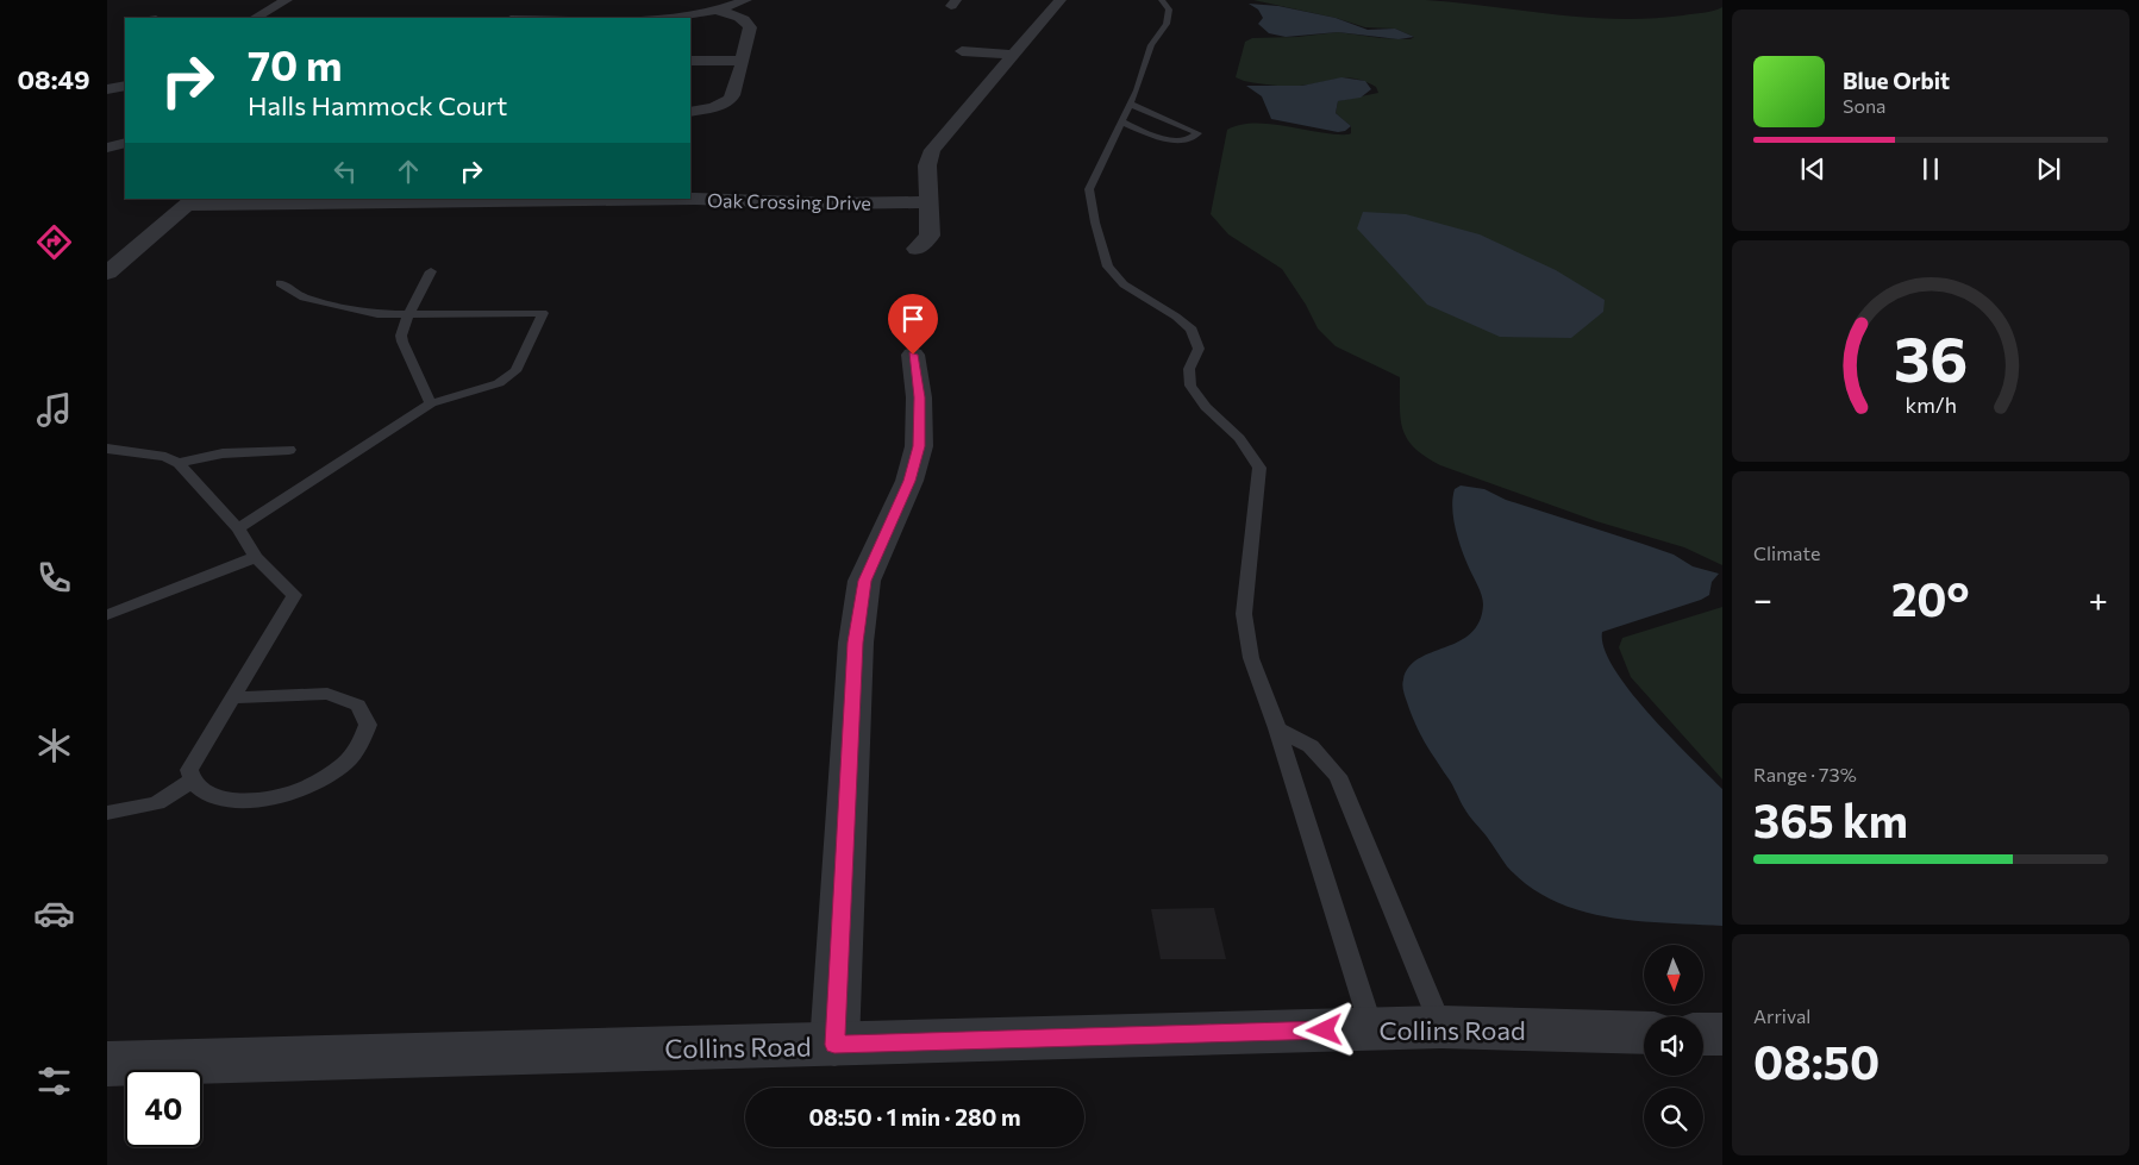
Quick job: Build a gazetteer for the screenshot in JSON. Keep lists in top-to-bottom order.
{
  "streets": {
    "street": ["Oak Crossing Drive", "Collins Road"]
  },
  "north": "bottom",
  "page": {
    "tabs": "08:49",
    "turn": ["70 m", "Halls Hammock Court"],
    "song": ["Blue Orbit", "Sona"],
    "tile": [
      "Climate",
      ["Range · 73%", "365 km"],
      ["Arrival", "08:50"]
    ],
    "heat": ["−", "20°", "+"],
    "limit": "40",
    "trip": "08:50 · 1 min · 280 m",
    "gauge": ["36", "km/h"]
  }
}
